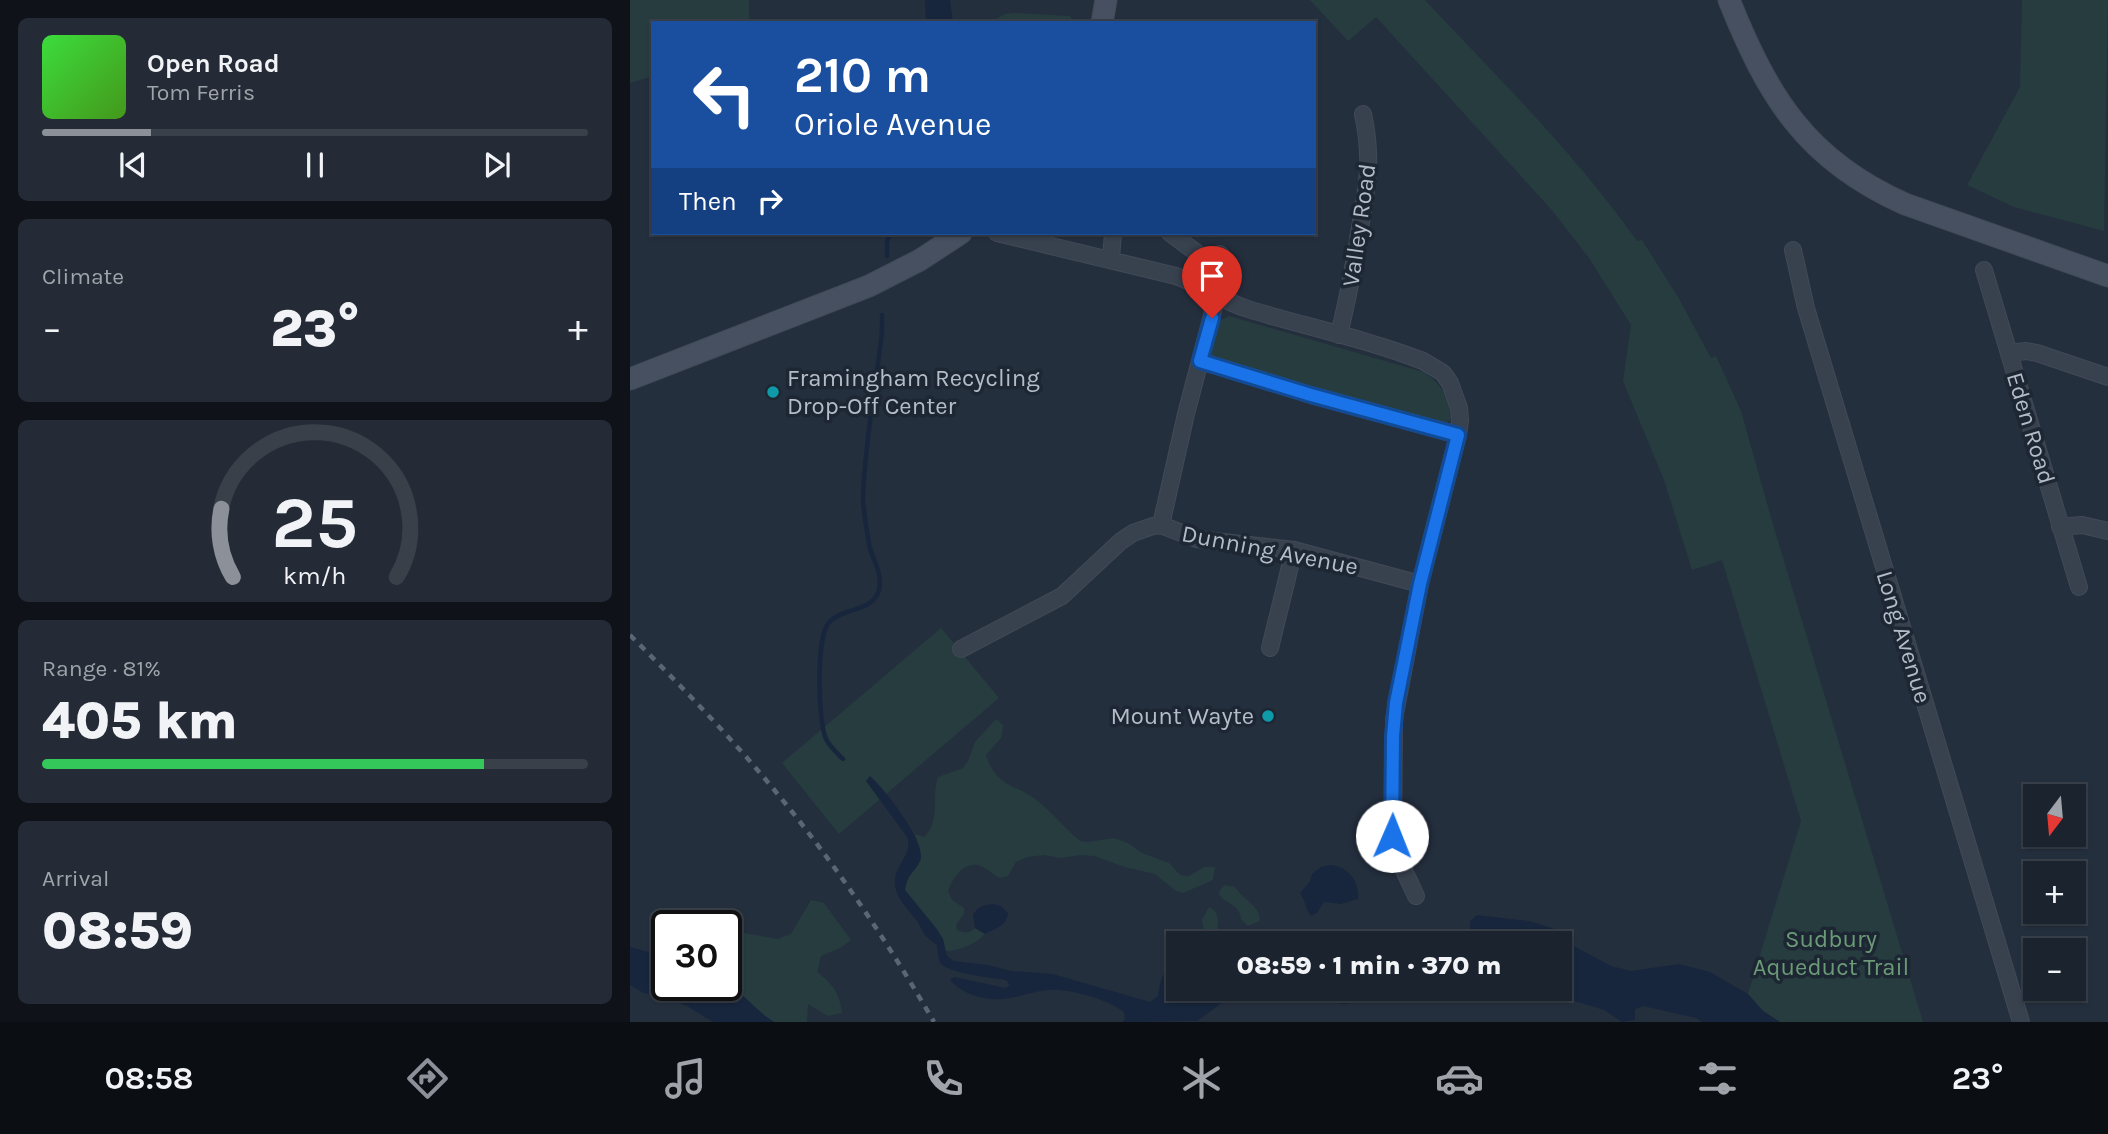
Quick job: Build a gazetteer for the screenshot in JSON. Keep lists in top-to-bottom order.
{
  "streets": {
    "street": [
      "Valley Road",
      "Eden Road",
      "Dunning Avenue",
      "Long Avenue"
    ]
  },
  "parks": ["Sudbury Aqueduct Trail"],
  "places": ["Framingham Recycling Drop-Off Center", "Mount Wayte"],
  "north": "bottom",
  "page": {
    "turn": ["210 m", "Oriole Avenue"],
    "song": ["Open Road", "Tom Ferris"],
    "then": "Then",
    "tile": [
      "Climate",
      ["Range · 81%", "405 km"],
      ["Arrival", "08:59"]
    ],
    "heat": ["−", "23°", "+"],
    "map_buttons": ["+", "−"],
    "limit": "30",
    "trip": "08:59 · 1 min · 370 m",
    "tabs": ["08:58", "23°"],
    "gauge": ["25", "km/h"]
  }
}
